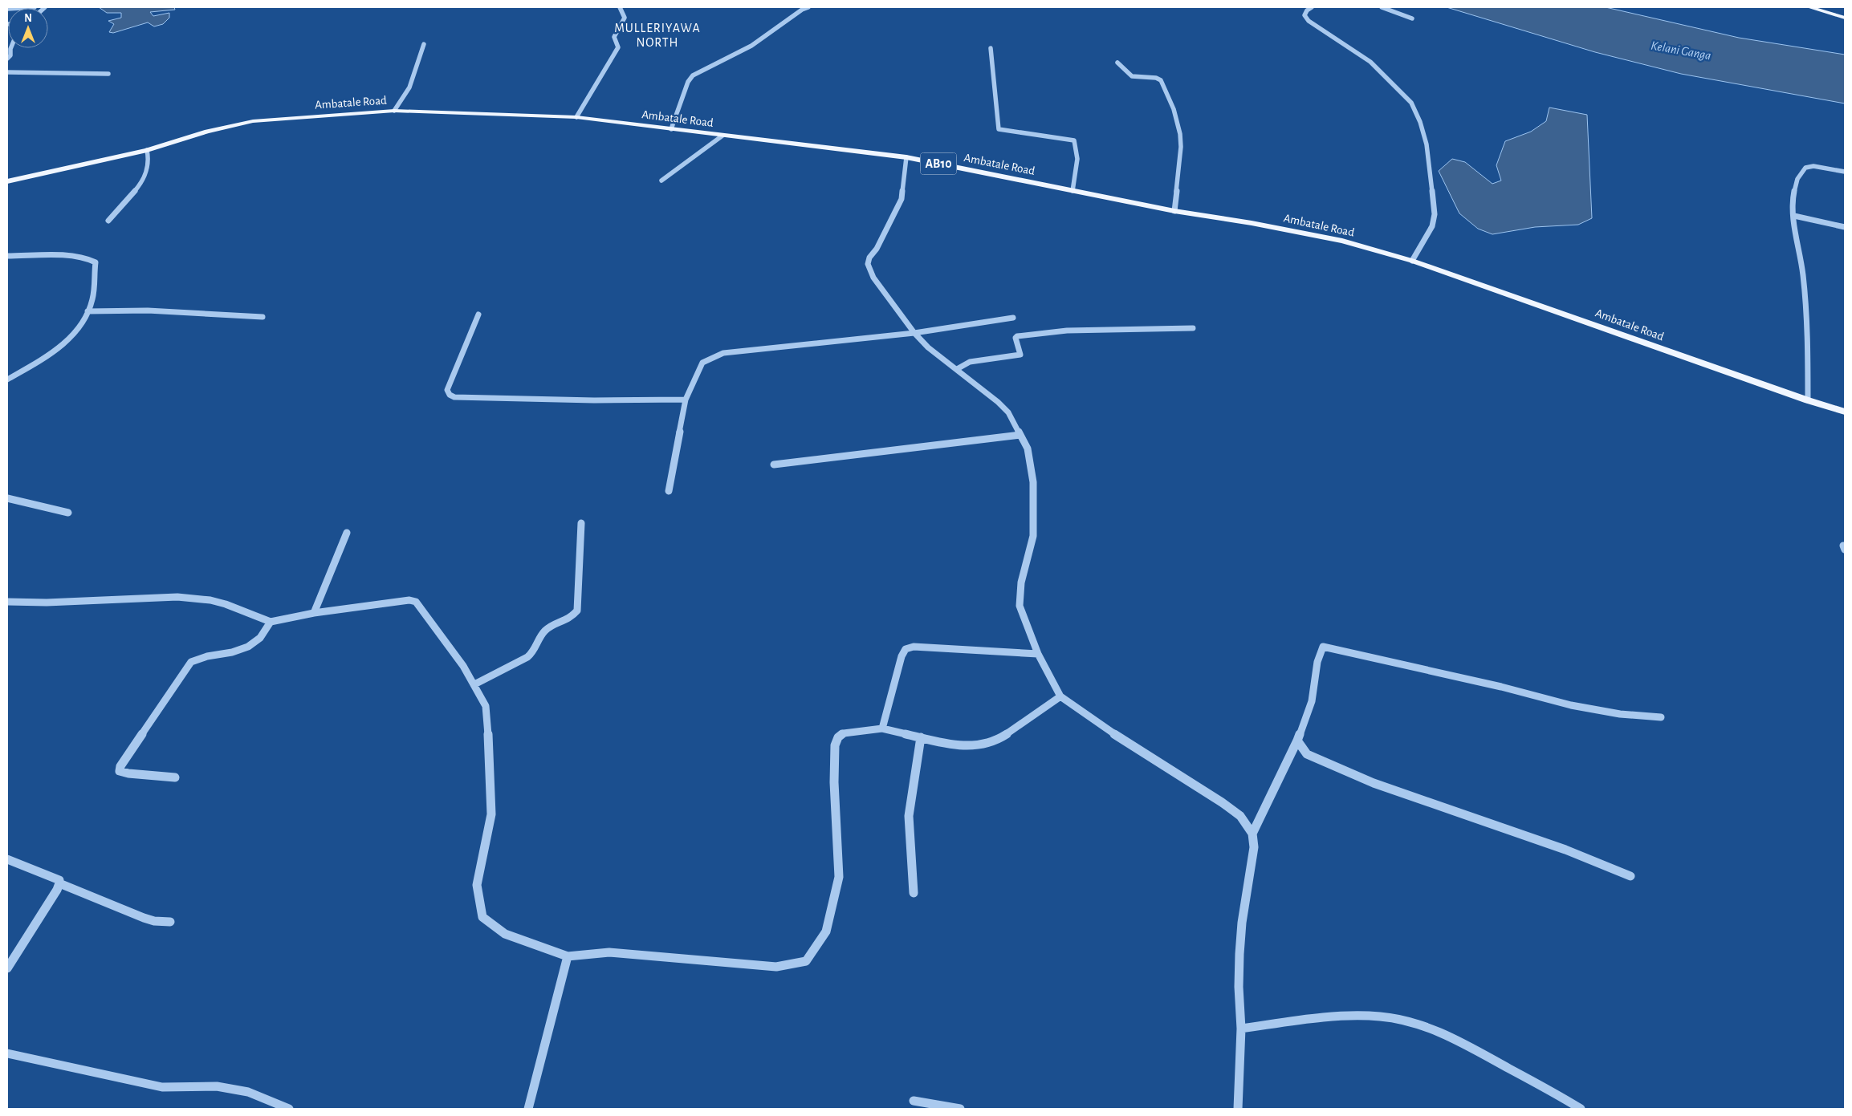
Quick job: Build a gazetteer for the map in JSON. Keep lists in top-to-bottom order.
{
  "streets": {
    "main road": ["Ambatale Road", "AB10"]
  },
  "districts": ["MULLERIYAWA NORTH"],
  "water": ["Kelani Ganga"],
  "north": "top"
}
